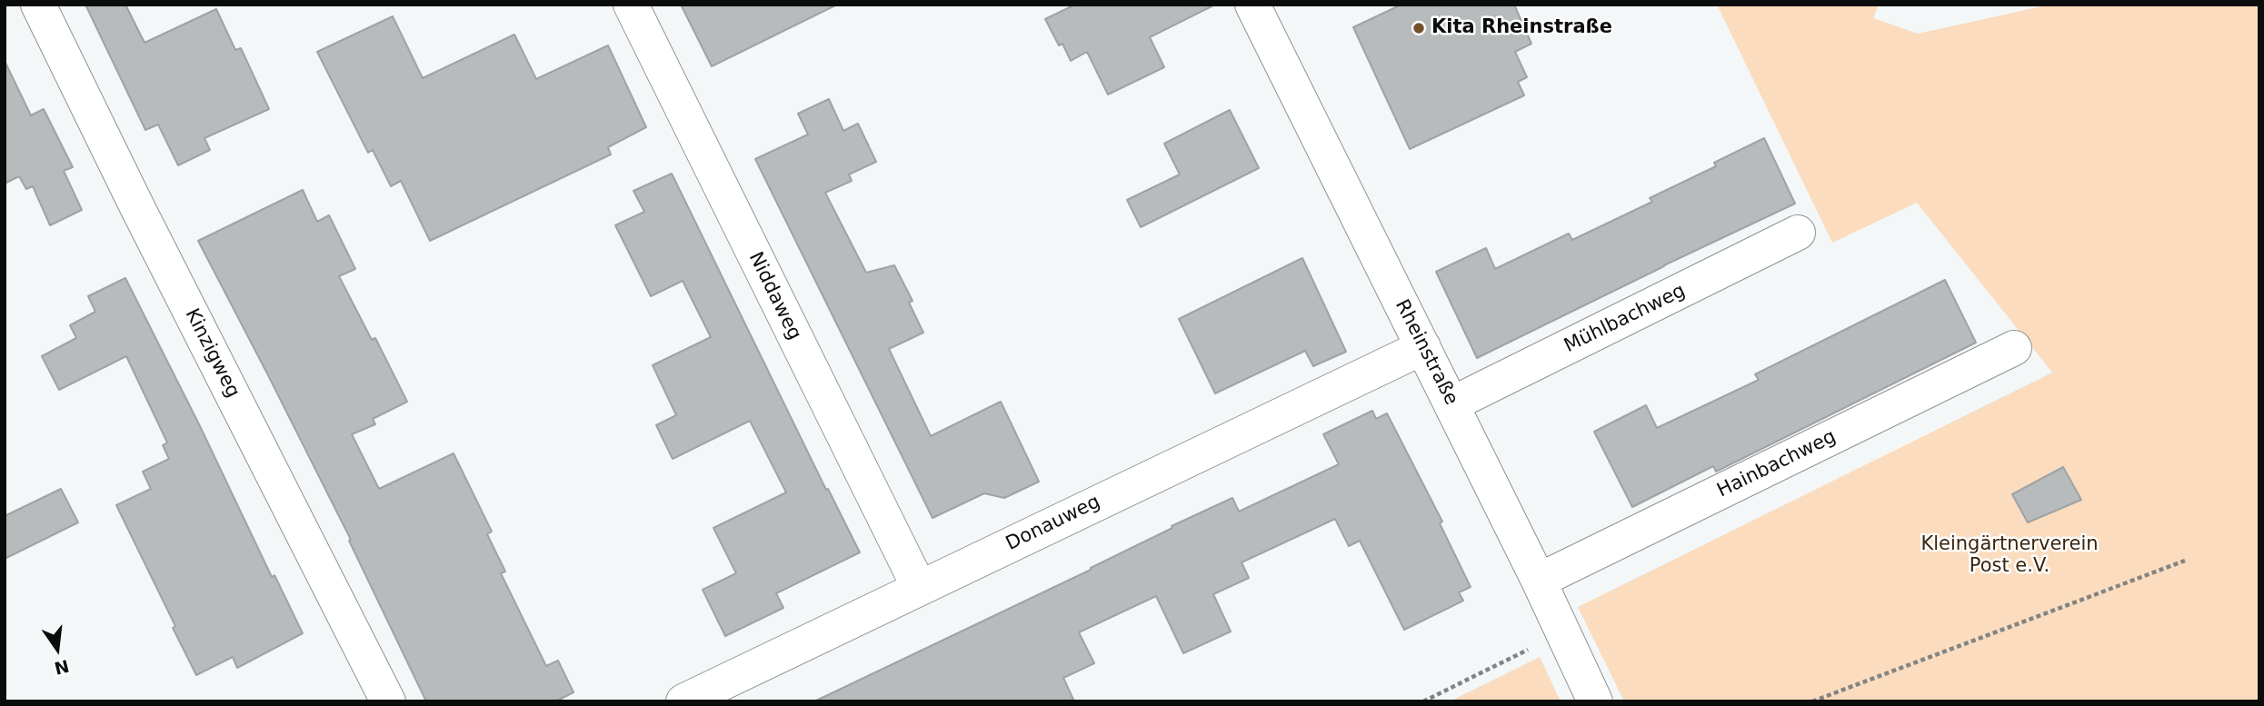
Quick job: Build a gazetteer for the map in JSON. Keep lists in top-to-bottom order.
{
  "streets": {
    "street": [
      "Niddaweg",
      "Mühlbachweg",
      "Rheinstraße",
      "Kinzigweg",
      "Hainbachweg",
      "Donauweg"
    ]
  },
  "crossings": [
    ["Niddaweg", "Donauweg"],
    ["Mühlbachweg", "Rheinstraße"],
    ["Rheinstraße", "Hainbachweg"],
    ["Rheinstraße", "Donauweg"]
  ],
  "parks": ["Kleingärtnerverein Post e.V."],
  "places": ["Kita Rheinstraße"],
  "north": "bottom"
}
